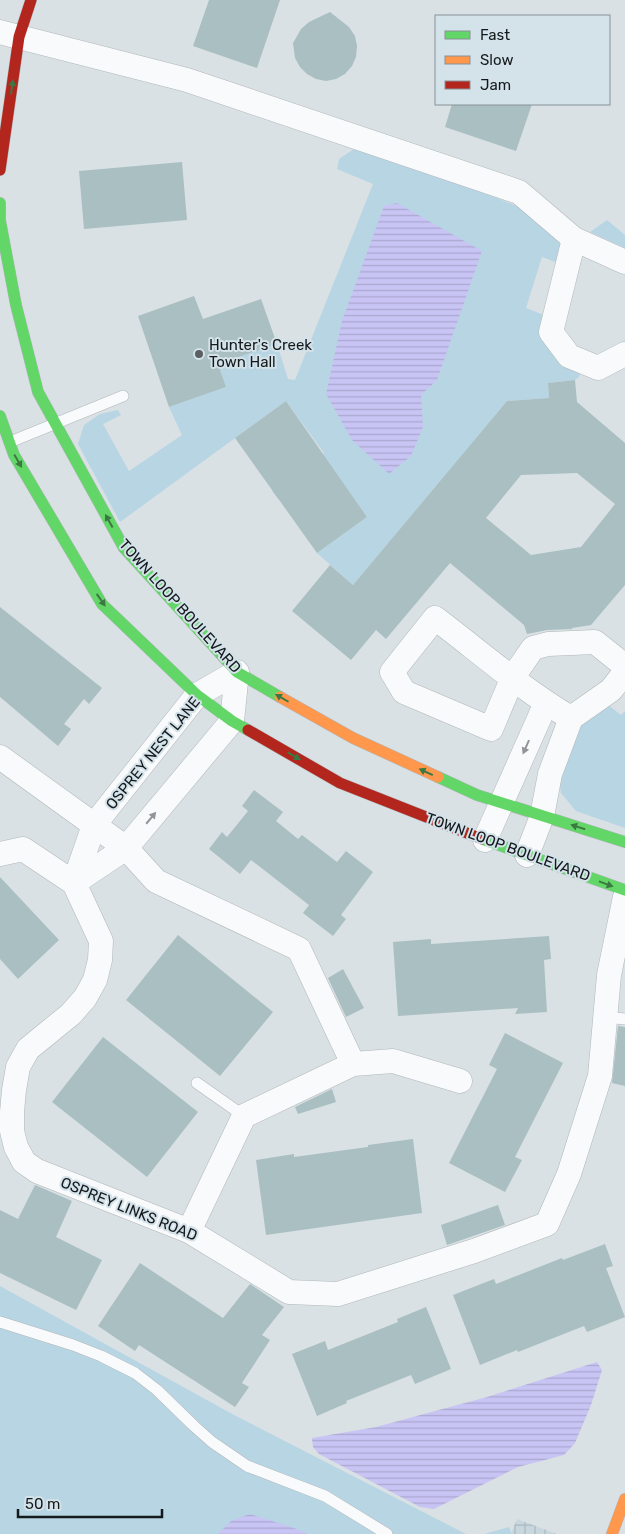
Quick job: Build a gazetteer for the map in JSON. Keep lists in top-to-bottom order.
{
  "streets": {
    "street": ["TOWN LOOP BOULEVARD", "OSPREY NEST LANE", "OSPREY LINKS ROAD"]
  },
  "crossings": [
    ["TOWN LOOP BOULEVARD", "OSPREY NEST LANE"],
    ["OSPREY NEST LANE", "OSPREY LINKS ROAD"]
  ],
  "places": ["Hunter's Creek Town Hall"],
  "legend": ["Fast", "Slow", "Jam"],
  "scale_bar": "50 m"
}
